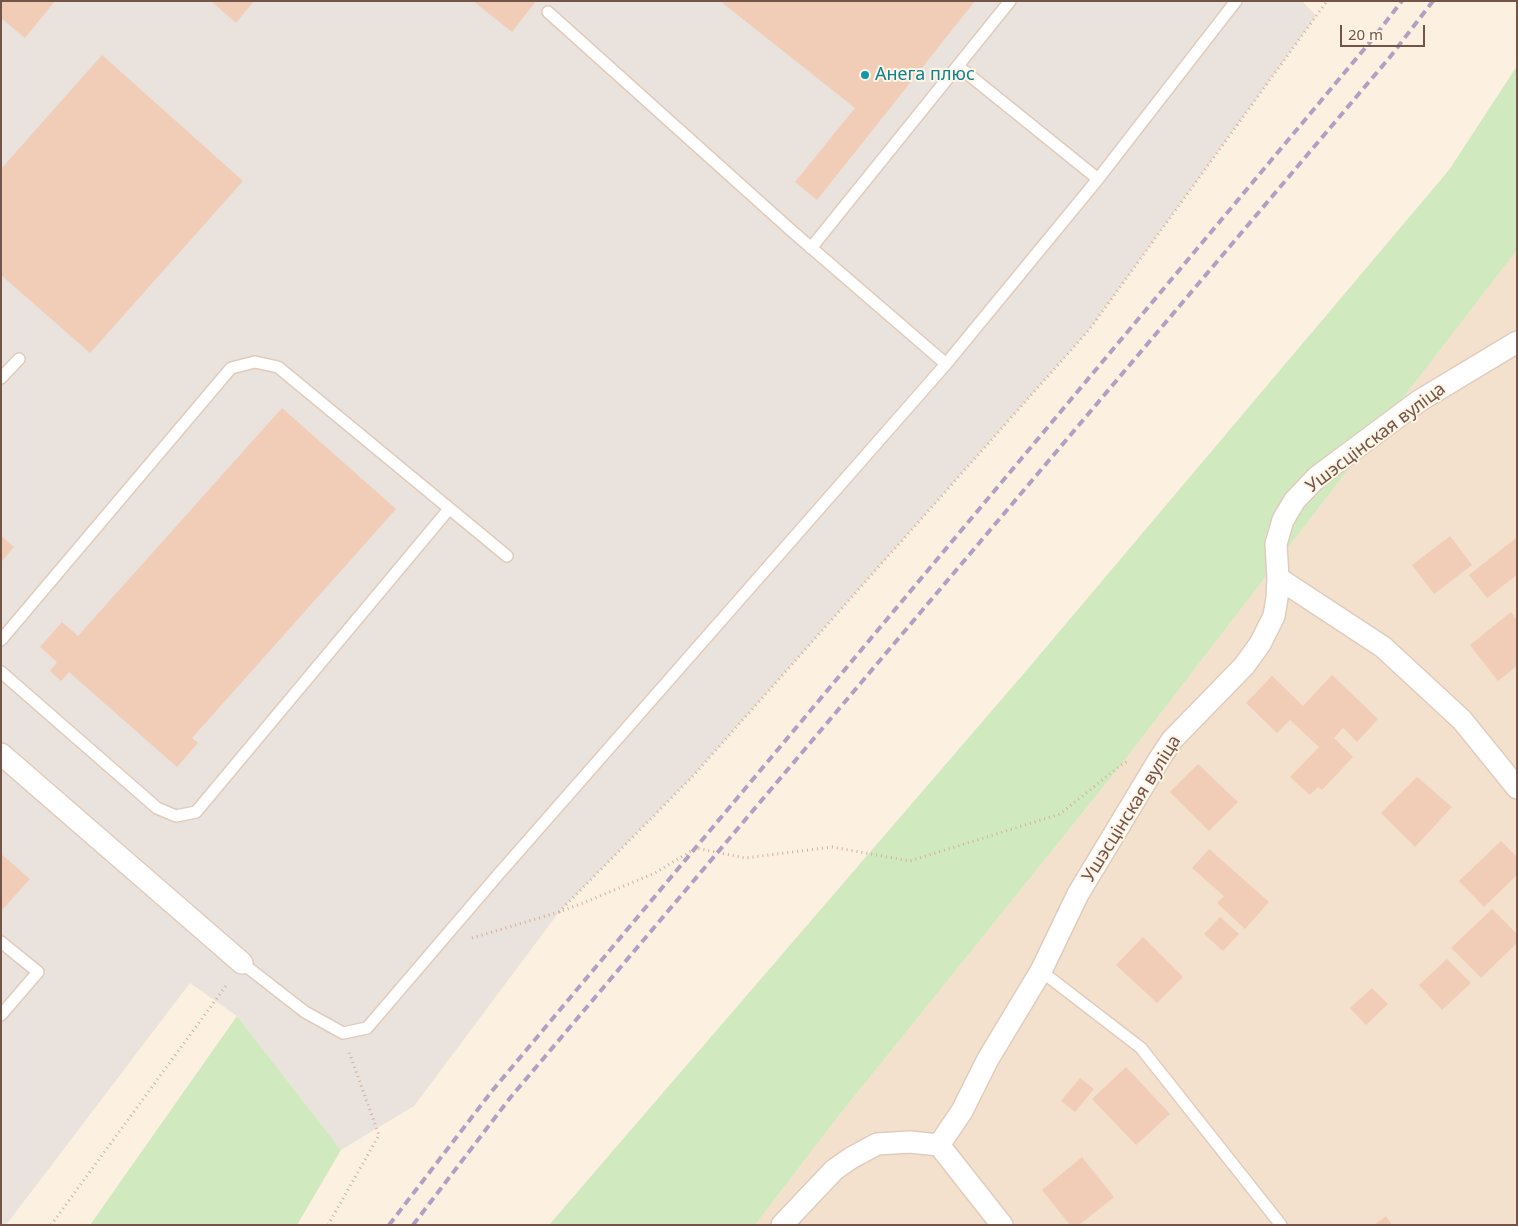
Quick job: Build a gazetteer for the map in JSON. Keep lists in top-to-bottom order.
{
  "streets": {
    "street": ["Ушэсцінская вуліца"]
  },
  "places": ["Анега плюс"],
  "scale_bar": "20 m"
}
